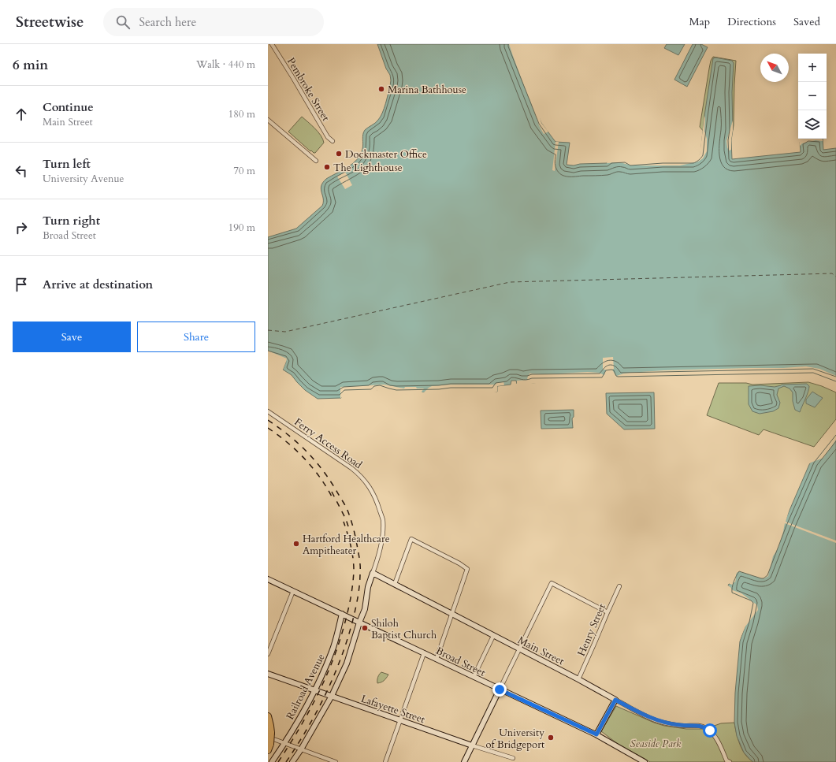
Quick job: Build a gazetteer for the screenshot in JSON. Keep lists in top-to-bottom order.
{
  "streets": {
    "street": [
      "Pembroke Street",
      "Ferry Access Road",
      "Henry Street",
      "Main Street",
      "Broad Street",
      "Railroad Avenue",
      "Lafayette Street"
    ]
  },
  "crossings": [
    ["Ferry Access Road", "Main Street"],
    ["Ferry Access Road", "Broad Street"],
    ["Henry Street", "Main Street"],
    ["Broad Street", "Railroad Avenue"],
    ["Railroad Avenue", "Lafayette Street"]
  ],
  "parks": ["Seaside Park"],
  "places": [
    "Marina Bathhouse",
    "Dockmaster Office",
    "The Lighthouse",
    "Hartford Healthcare Ampitheater",
    "Shiloh Baptist Church",
    "University of Bridgeport"
  ],
  "north": "top left",
  "page": {
    "header": "Streetwise",
    "search": "Search here",
    "nav": ["Map", "Directions", "Saved"],
    "heading": ["6 min", "Walk · 440 m"],
    "map_buttons": ["+", "−"],
    "list": [
      ["Continue", "Main Street", "180 m"],
      ["Turn left", "University Avenue", "70 m"],
      ["Turn right", "Broad Street", "190 m"],
      "Arrive at destination"
    ],
    "buttons": ["Save", "Share"]
  }
}
